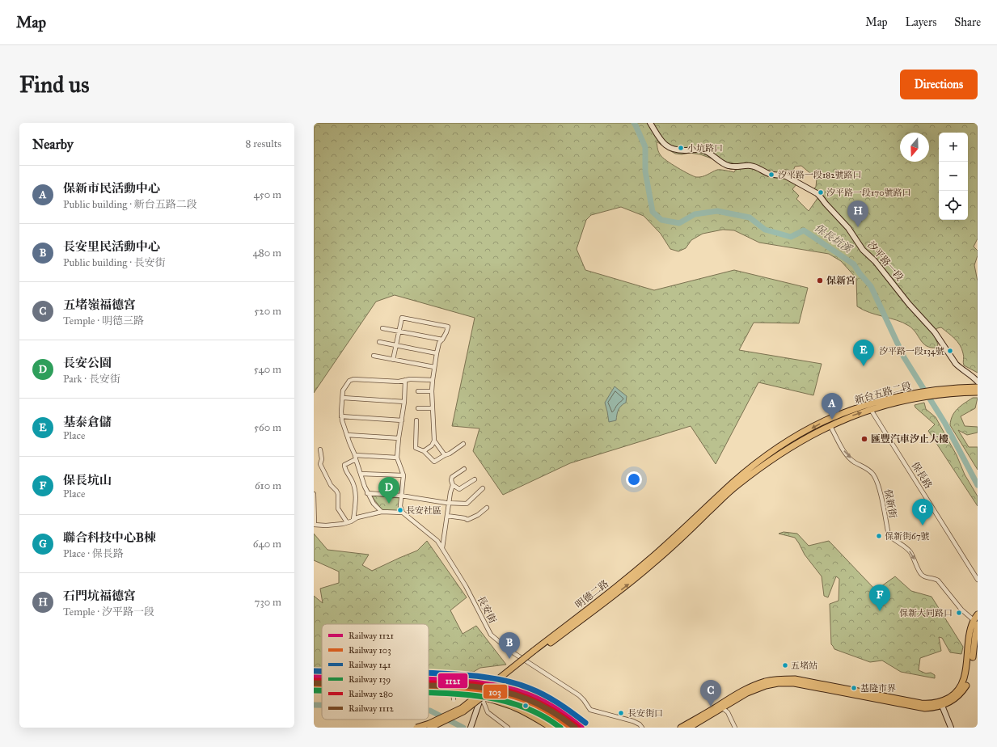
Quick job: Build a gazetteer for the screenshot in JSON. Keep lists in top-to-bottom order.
{
  "streets": {
    "main road": ["新台五路二段", "明德二路"],
    "street": [
      "汐平路一段",
      "保長路",
      "保新街",
      "長安街"
    ]
  },
  "crossings": [
    ["新台五路二段", "明德二路"]
  ],
  "one_way": ["保新街"],
  "water": ["保長坑溪"],
  "places": [
    "小坑路口",
    "汐平路一段182號路口",
    "汐平路一段170號路口",
    "保新宮",
    "汐平路一段134號",
    "匯豐汽車汐止大樓",
    "長安社區",
    "保新街67號",
    "保新大同路口",
    "五堵站",
    "基隆市界",
    "長安街口"
  ],
  "lines": [
    "rail line 141",
    "rail line 1121",
    "rail line 280",
    "rail line 1112",
    "rail line 103",
    "rail line 139"
  ],
  "legend": [
    "Railway 1121",
    "Railway 103",
    "Railway 141",
    "Railway 139",
    "Railway 280",
    "Railway 1112"
  ],
  "north": "bottom",
  "page": {
    "header": "Map",
    "nav": ["Map", "Layers", "Share"],
    "buttons": "Directions",
    "title": "Find us",
    "heading": ["Nearby", "8 results"],
    "map_buttons": ["+", "−"],
    "list": [
      {
        "mark": "A",
        "name": "保新市民活動中心",
        "note": "Public building · 新台五路二段",
        "value": "450 m"
      },
      {
        "mark": "B",
        "name": "長安里民活動中心",
        "note": "Public building · 長安街",
        "value": "480 m"
      },
      {
        "mark": "C",
        "name": "五堵嶺福德宮",
        "note": "Temple · 明德三路",
        "value": "520 m"
      },
      {
        "mark": "D",
        "name": "長安公園",
        "note": "Park · 長安街",
        "value": "540 m"
      },
      {
        "mark": "E",
        "name": "基泰倉儲",
        "note": "Place",
        "value": "560 m"
      },
      {
        "mark": "F",
        "name": "保長坑山",
        "note": "Place",
        "value": "610 m"
      },
      {
        "mark": "G",
        "name": "聯合科技中心B棟",
        "note": "Place · 保長路",
        "value": "640 m"
      },
      {
        "mark": "H",
        "name": "石門坑福德宮",
        "note": "Temple · 汐平路一段",
        "value": "730 m"
      }
    ],
    "pins": [
      "H",
      "E",
      "A",
      "D",
      "G",
      "F",
      "B",
      "C"
    ]
  }
}
